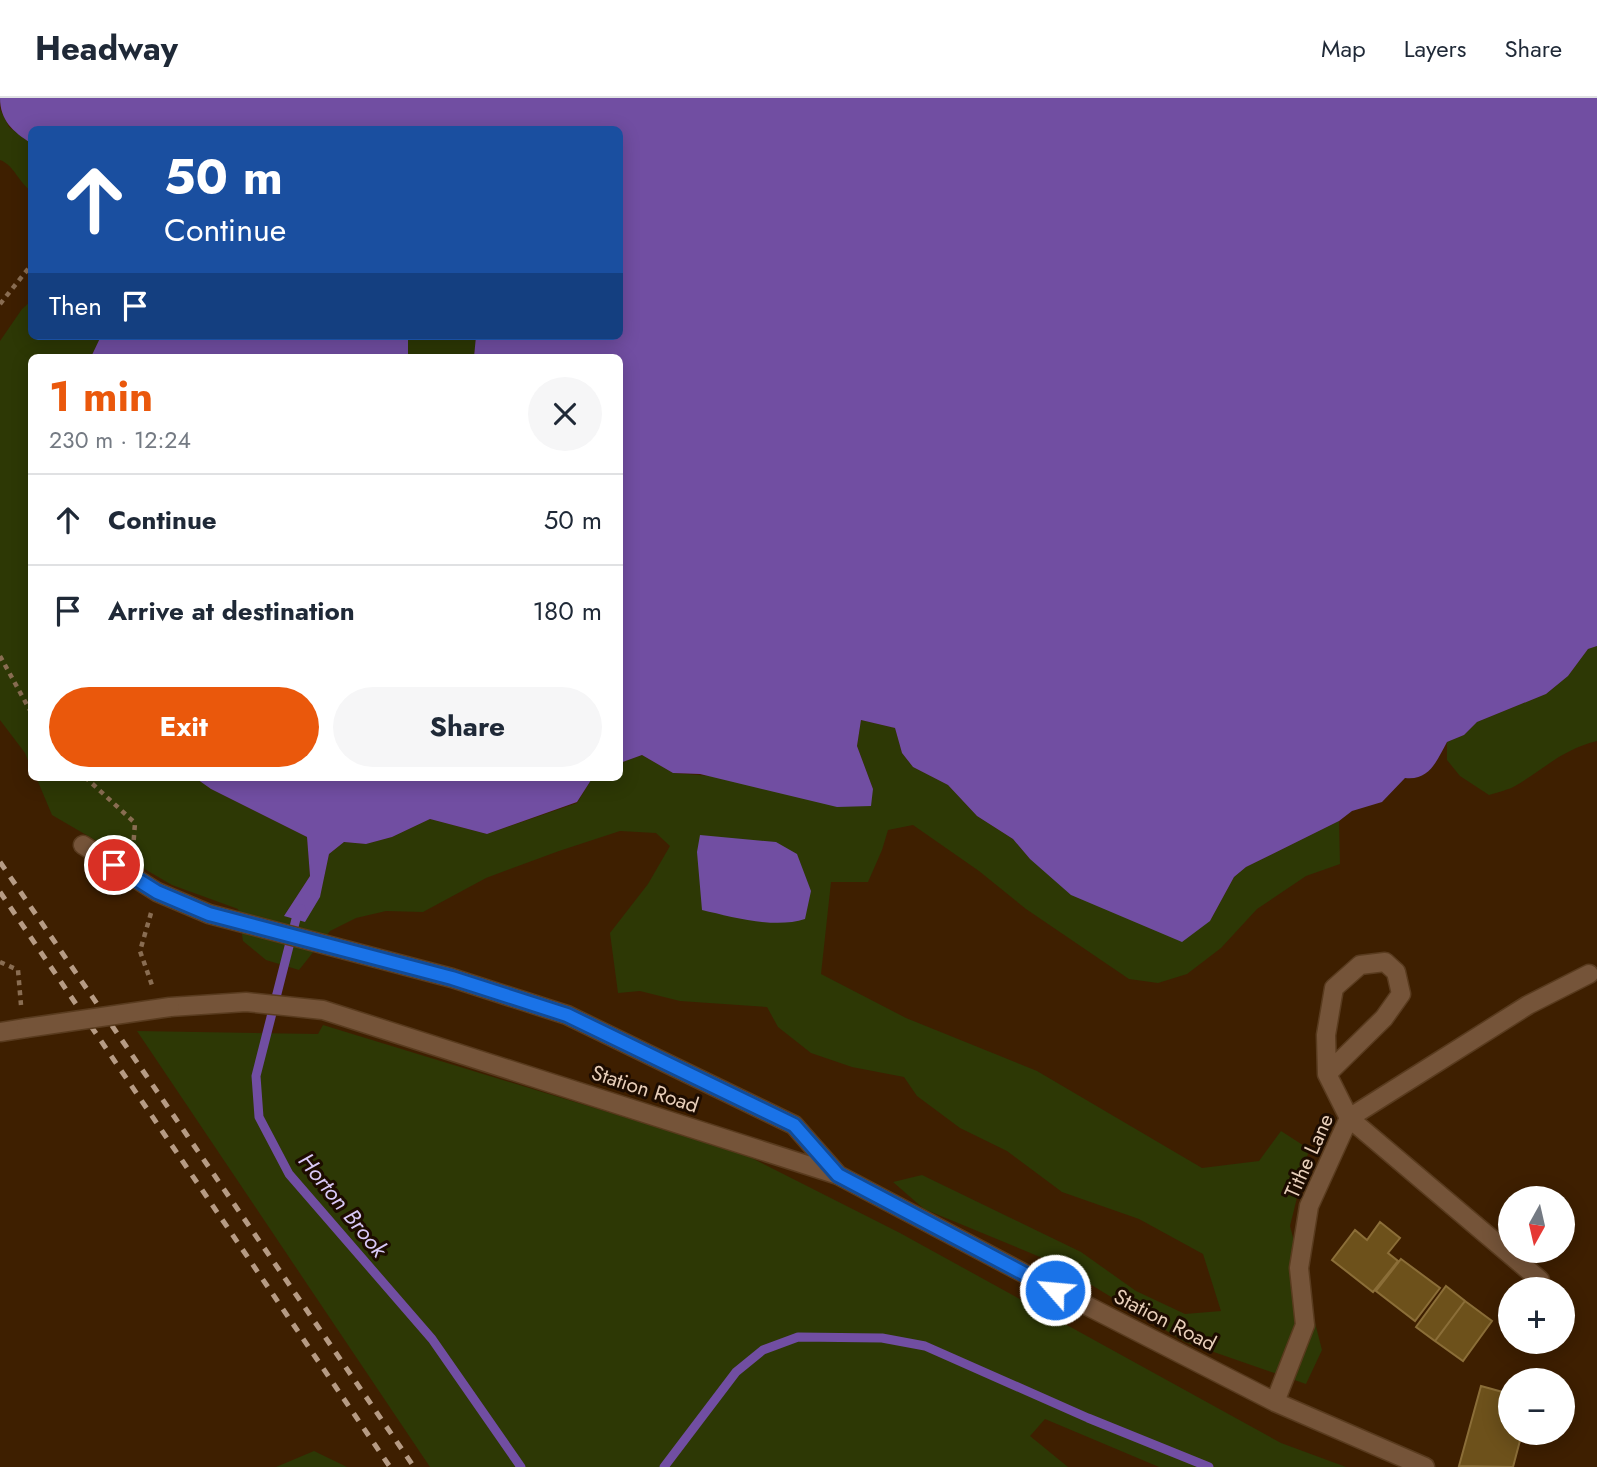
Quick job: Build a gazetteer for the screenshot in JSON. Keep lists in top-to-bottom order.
{
  "streets": {
    "street": ["Station Road", "Tithe Lane"]
  },
  "crossings": [
    ["Station Road", "Tithe Lane"]
  ],
  "water": ["Horton Brook"],
  "north": "bottom",
  "page": {
    "header": "Headway",
    "nav": ["Map", "Layers", "Share"],
    "turn": ["50 m", "Continue"],
    "then": "Then",
    "heading": ["1 min", "230 m · 12:24"],
    "list": [
      {
        "name": "Continue",
        "value": "50 m"
      },
      {
        "name": "Arrive at destination",
        "value": "180 m"
      }
    ],
    "buttons": ["Exit", "Share"],
    "map_buttons": ["+", "−"]
  }
}
